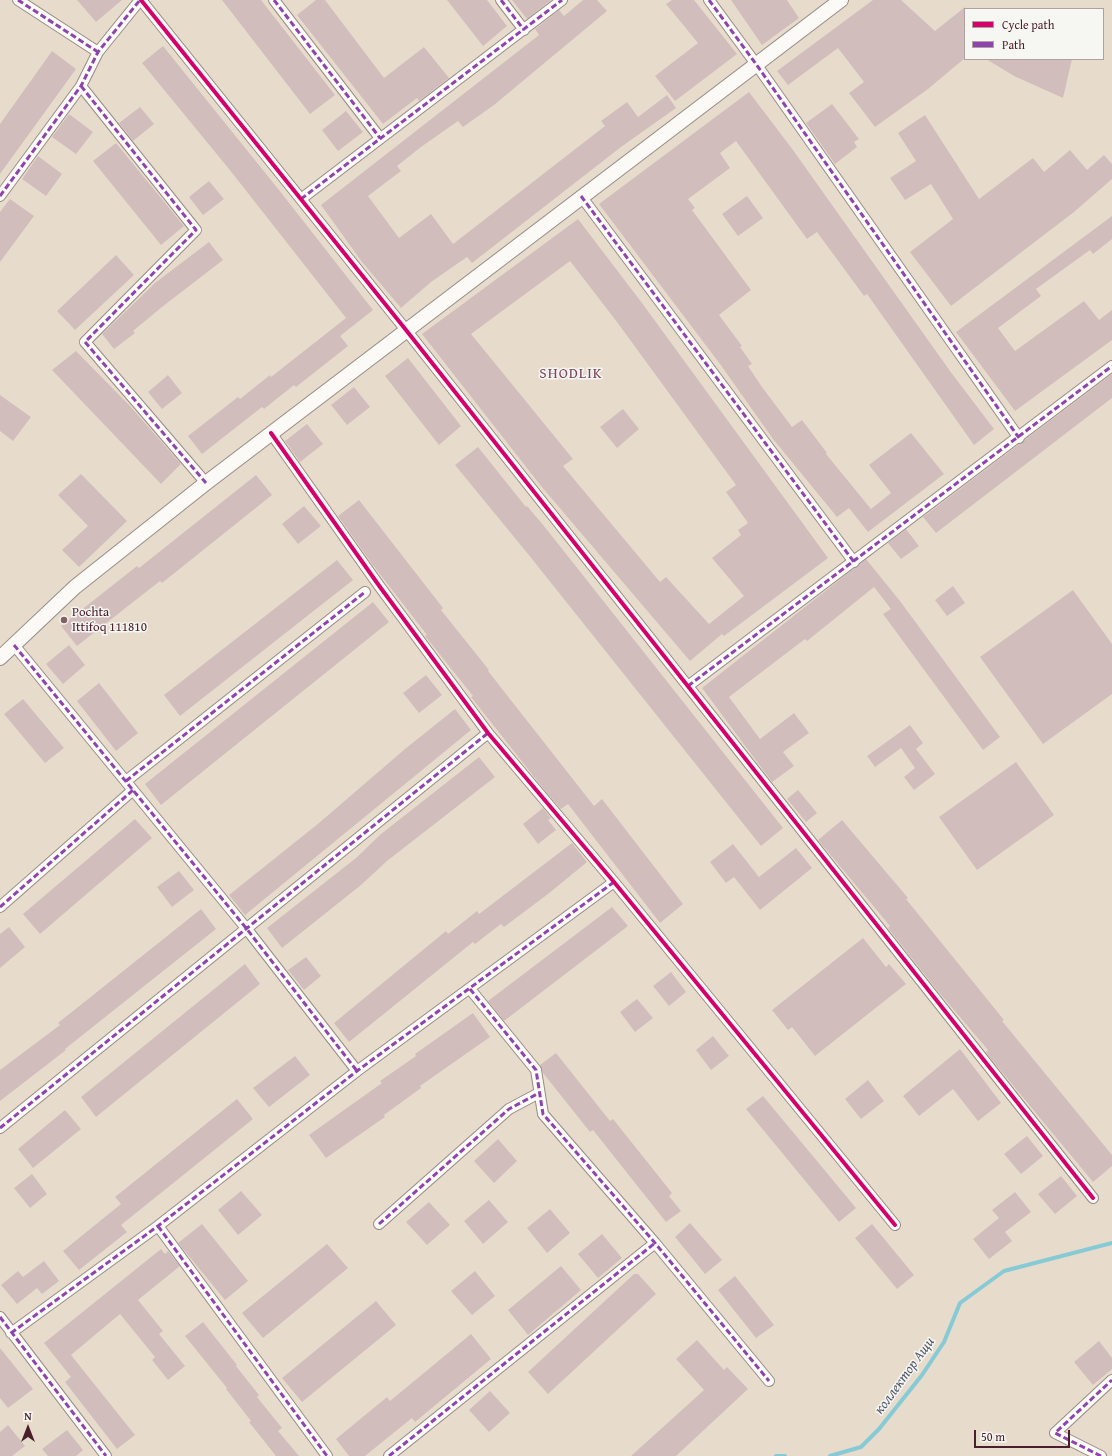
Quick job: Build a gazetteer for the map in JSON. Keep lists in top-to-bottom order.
{
  "districts": ["SHODLIK"],
  "water": ["коллектор Ащи"],
  "places": ["Pochta Ittifoq 111810"],
  "legend": ["Cycle path", "Path"],
  "scale_bar": "50 m",
  "north": "top"
}
